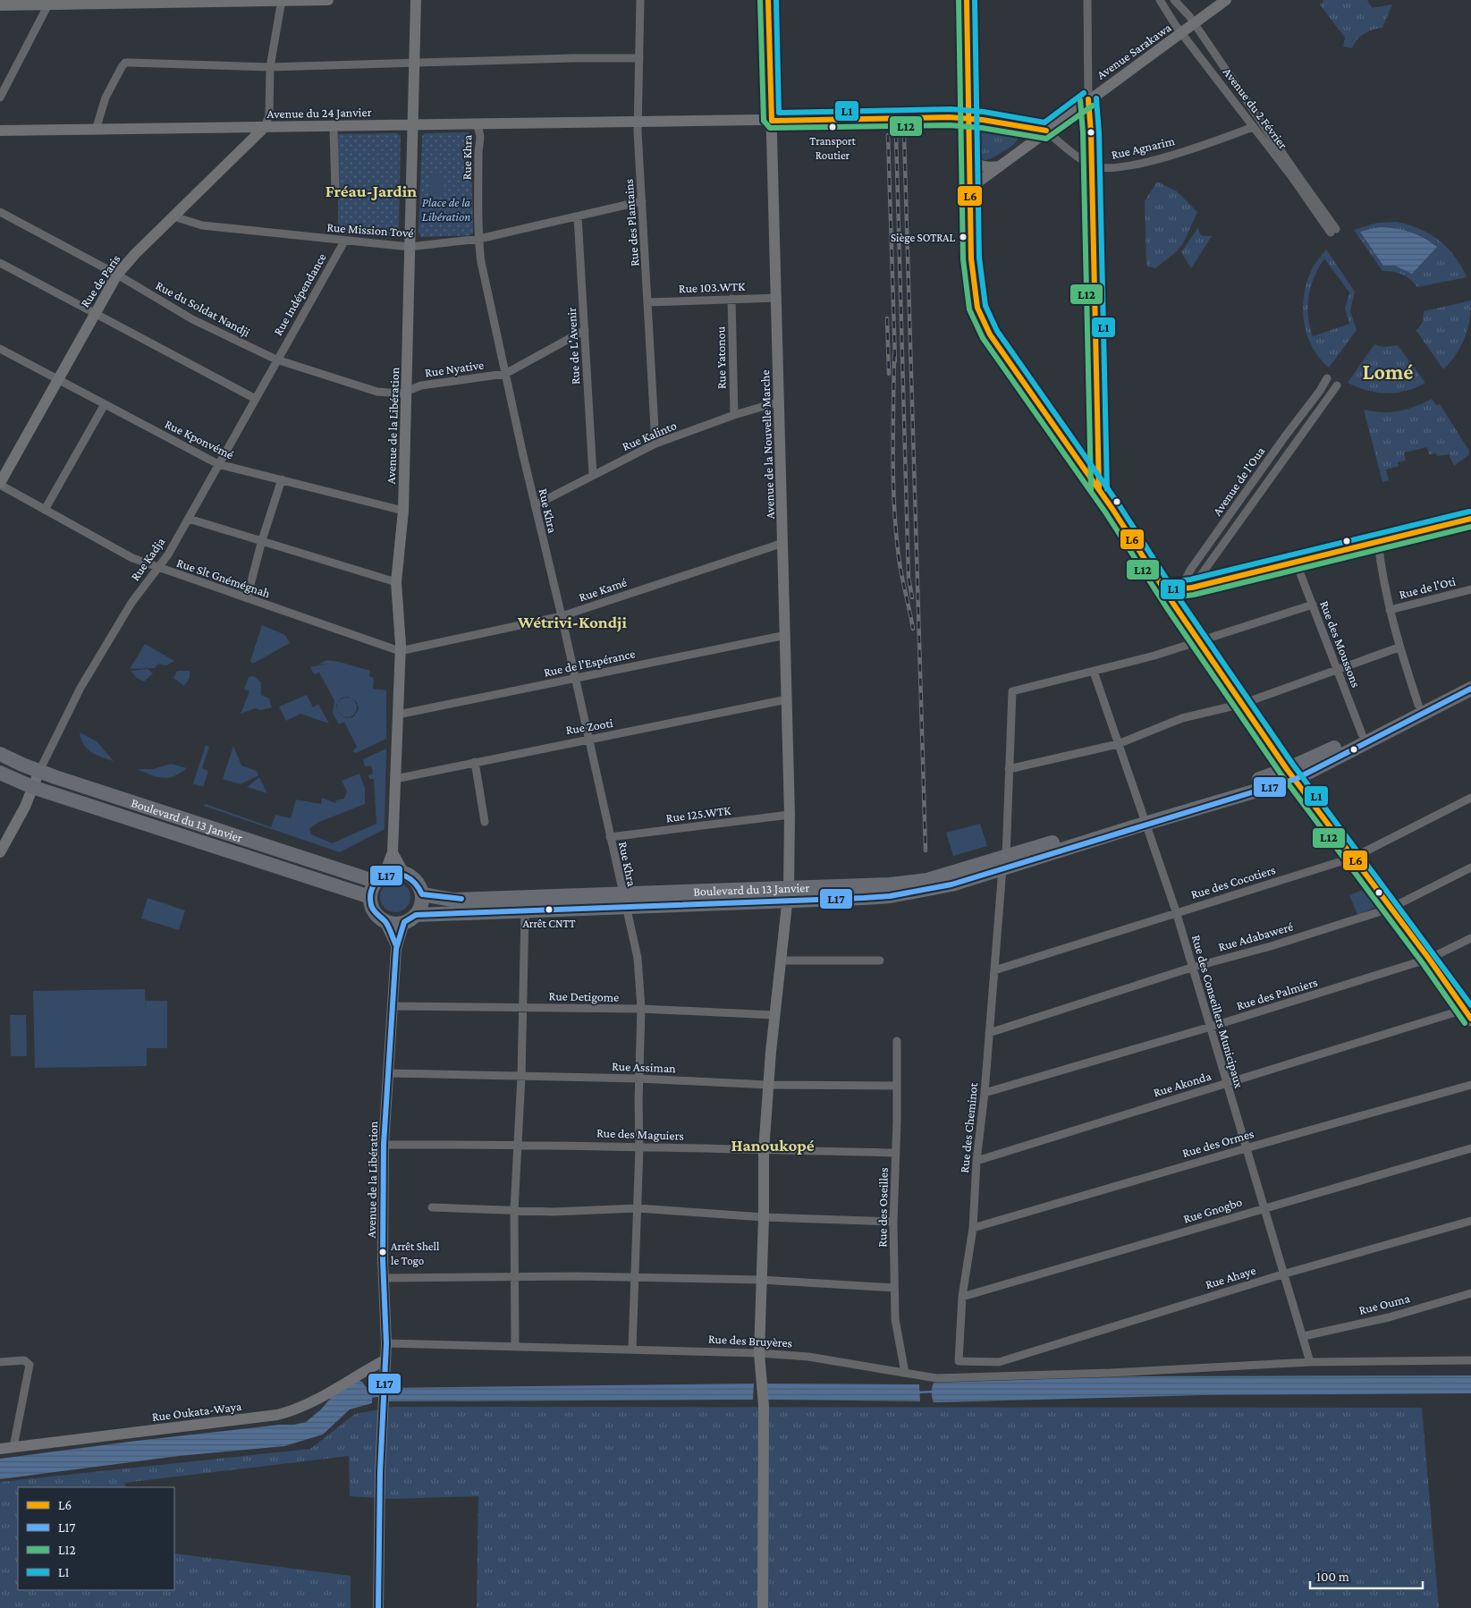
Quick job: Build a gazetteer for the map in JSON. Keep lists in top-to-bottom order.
{
  "streets": {
    "highway": ["Boulevard du 13 Janvier"],
    "street": [
      "Avenue Sarakawa",
      "Avenue du 2 Février",
      "Avenue du 24 Janvier",
      "Rue Agnarim",
      "Rue Khra",
      "Rue des Plantains",
      "Rue Mission Tové",
      "Rue de Paris",
      "Rue 103.WTK",
      "Rue Indépendance",
      "Rue du Soldat Nandji",
      "Rue de L'Avenir",
      "Rue Yatonou",
      "Rue Nyative",
      "Avenue de la Libération",
      "Rue Kalinto",
      "Rue Kponvémé",
      "Avenue de la Nouvelle Marche",
      "Avenue de l'Oua",
      "Rue Kadja",
      "Rue Slt Gnémégnah",
      "Rue de l'Oti",
      "Rue Kamé",
      "Rue des Moussons",
      "Rue de l'Espérance",
      "Rue Zooti",
      "Rue 125.WTK",
      "Rue des Cocotiers",
      "Rue Adabaweré",
      "Rue des Palmiers",
      "Rue Detigome",
      "Rue des Conseillers Municipaux",
      "Rue Assiman",
      "Rue Akonda",
      "Rue des Cheminot",
      "Rue des Maguiers",
      "Rue des Ormes",
      "Rue des Oseilles",
      "Rue Gnogbo",
      "Rue Ahaye",
      "Rue Ouma",
      "Rue des Bruyères",
      "Rue Oukata-Waya"
    ]
  },
  "crossings": [
    ["Avenue Sarakawa", "Avenue du 2 Février"],
    ["Avenue du 2 Février", "Rue Agnarim"],
    ["Avenue du 24 Janvier", "Rue Khra"],
    ["Avenue du 24 Janvier", "Rue des Plantains"],
    ["Avenue du 24 Janvier", "Rue de Paris"],
    ["Avenue du 24 Janvier", "Avenue de la Libération"],
    ["Avenue du 24 Janvier", "Avenue de la Nouvelle Marche"],
    ["Rue Khra", "Rue Mission Tové"],
    ["Rue Khra", "Rue Nyative"],
    ["Rue Khra", "Rue Kalinto"],
    ["Rue Khra", "Rue Kamé"],
    ["Rue Khra", "Rue de l'Espérance"],
    ["Rue Khra", "Rue Zooti"],
    ["Rue Khra", "Rue 125.WTK"],
    ["Rue Khra", "Boulevard du 13 Janvier"],
    ["Rue Khra", "Rue Detigome"],
    ["Rue Khra", "Rue Assiman"],
    ["Rue Khra", "Rue des Maguiers"],
    ["Rue Khra", "Rue des Bruyères"],
    ["Rue des Plantains", "Rue Mission Tové"],
    ["Rue des Plantains", "Rue 103.WTK"],
    ["Rue des Plantains", "Rue Kalinto"],
    ["Rue Mission Tové", "Rue de Paris"],
    ["Rue Mission Tové", "Rue Indépendance"],
    ["Rue Mission Tové", "Rue de L'Avenir"],
    ["Rue Mission Tové", "Avenue de la Libération"],
    ["Rue de Paris", "Rue du Soldat Nandji"],
    ["Rue de Paris", "Rue Kponvémé"],
    ["Rue de Paris", "Rue Slt Gnémégnah"],
    ["Rue 103.WTK", "Rue Yatonou"],
    ["Rue 103.WTK", "Avenue de la Nouvelle Marche"],
    ["Rue Indépendance", "Rue du Soldat Nandji"],
    ["Rue Indépendance", "Rue Kadja"],
    ["Rue du Soldat Nandji", "Rue Nyative"],
    ["Rue du Soldat Nandji", "Avenue de la Libération"],
    ["Rue du Soldat Nandji", "Rue Kadja"],
    ["Rue de L'Avenir", "Rue Kalinto"],
    ["Rue Yatonou", "Rue Kalinto"],
    ["Rue Nyative", "Avenue de la Libération"],
    ["Avenue de la Libération", "Rue Kponvémé"],
    ["Avenue de la Libération", "Rue Slt Gnémégnah"],
    ["Avenue de la Libération", "Rue Kamé"],
    ["Avenue de la Libération", "Rue de l'Espérance"],
    ["Avenue de la Libération", "Rue Zooti"],
    ["Avenue de la Libération", "Boulevard du 13 Janvier"],
    ["Avenue de la Libération", "Rue Detigome"],
    ["Avenue de la Libération", "Rue Assiman"],
    ["Avenue de la Libération", "Rue des Maguiers"],
    ["Avenue de la Libération", "Rue des Bruyères"],
    ["Avenue de la Libération", "Rue Oukata-Waya"],
    ["Rue Kalinto", "Avenue de la Nouvelle Marche"],
    ["Rue Kponvémé", "Rue Kadja"],
    ["Avenue de la Nouvelle Marche", "Rue Kamé"],
    ["Avenue de la Nouvelle Marche", "Rue de l'Espérance"],
    ["Avenue de la Nouvelle Marche", "Rue Zooti"],
    ["Avenue de la Nouvelle Marche", "Rue 125.WTK"],
    ["Avenue de la Nouvelle Marche", "Boulevard du 13 Janvier"],
    ["Avenue de la Nouvelle Marche", "Rue Detigome"],
    ["Avenue de la Nouvelle Marche", "Rue Assiman"],
    ["Avenue de la Nouvelle Marche", "Rue des Maguiers"],
    ["Avenue de la Nouvelle Marche", "Rue des Bruyères"],
    ["Rue Kadja", "Rue Slt Gnémégnah"],
    ["Rue Kadja", "Boulevard du 13 Janvier"],
    ["Rue Slt Gnémégnah", "Rue Kamé"],
    ["Rue des Moussons", "Boulevard du 13 Janvier"],
    ["Boulevard du 13 Janvier", "Rue des Conseillers Municipaux"],
    ["Boulevard du 13 Janvier", "Rue des Cheminot"],
    ["Rue des Cocotiers", "Rue des Conseillers Municipaux"],
    ["Rue des Cocotiers", "Rue des Cheminot"],
    ["Rue Adabaweré", "Rue des Conseillers Municipaux"],
    ["Rue Adabaweré", "Rue des Cheminot"],
    ["Rue des Palmiers", "Rue des Conseillers Municipaux"],
    ["Rue des Palmiers", "Rue des Cheminot"],
    ["Rue des Conseillers Municipaux", "Rue Akonda"],
    ["Rue des Conseillers Municipaux", "Rue des Cheminot"],
    ["Rue des Conseillers Municipaux", "Rue des Ormes"],
    ["Rue des Conseillers Municipaux", "Rue Gnogbo"],
    ["Rue des Conseillers Municipaux", "Rue Ahaye"],
    ["Rue des Conseillers Municipaux", "Rue Ouma"],
    ["Rue des Conseillers Municipaux", "Rue des Bruyères"],
    ["Rue Assiman", "Rue des Oseilles"],
    ["Rue Akonda", "Rue des Cheminot"],
    ["Rue des Cheminot", "Rue des Ormes"],
    ["Rue des Cheminot", "Rue Gnogbo"],
    ["Rue des Cheminot", "Rue Ahaye"],
    ["Rue des Maguiers", "Rue des Oseilles"],
    ["Rue des Oseilles", "Rue des Bruyères"]
  ],
  "districts": [
    "Fréau-Jardin",
    "Lomé",
    "Wétrivi-Kondji",
    "Hanoukopé"
  ],
  "parks": ["Place de la Libération"],
  "places": [
    "Transport Routier",
    "Siège SOTRAL",
    "Arrêt CNTT",
    "Arrêt Shell le Togo"
  ],
  "lines": [
    "transit line L6",
    "transit line L12",
    "transit line L1",
    "transit line L17"
  ],
  "legend": [
    "L6",
    "L17",
    "L12",
    "L1"
  ],
  "scale_bar": "100 m"
}
